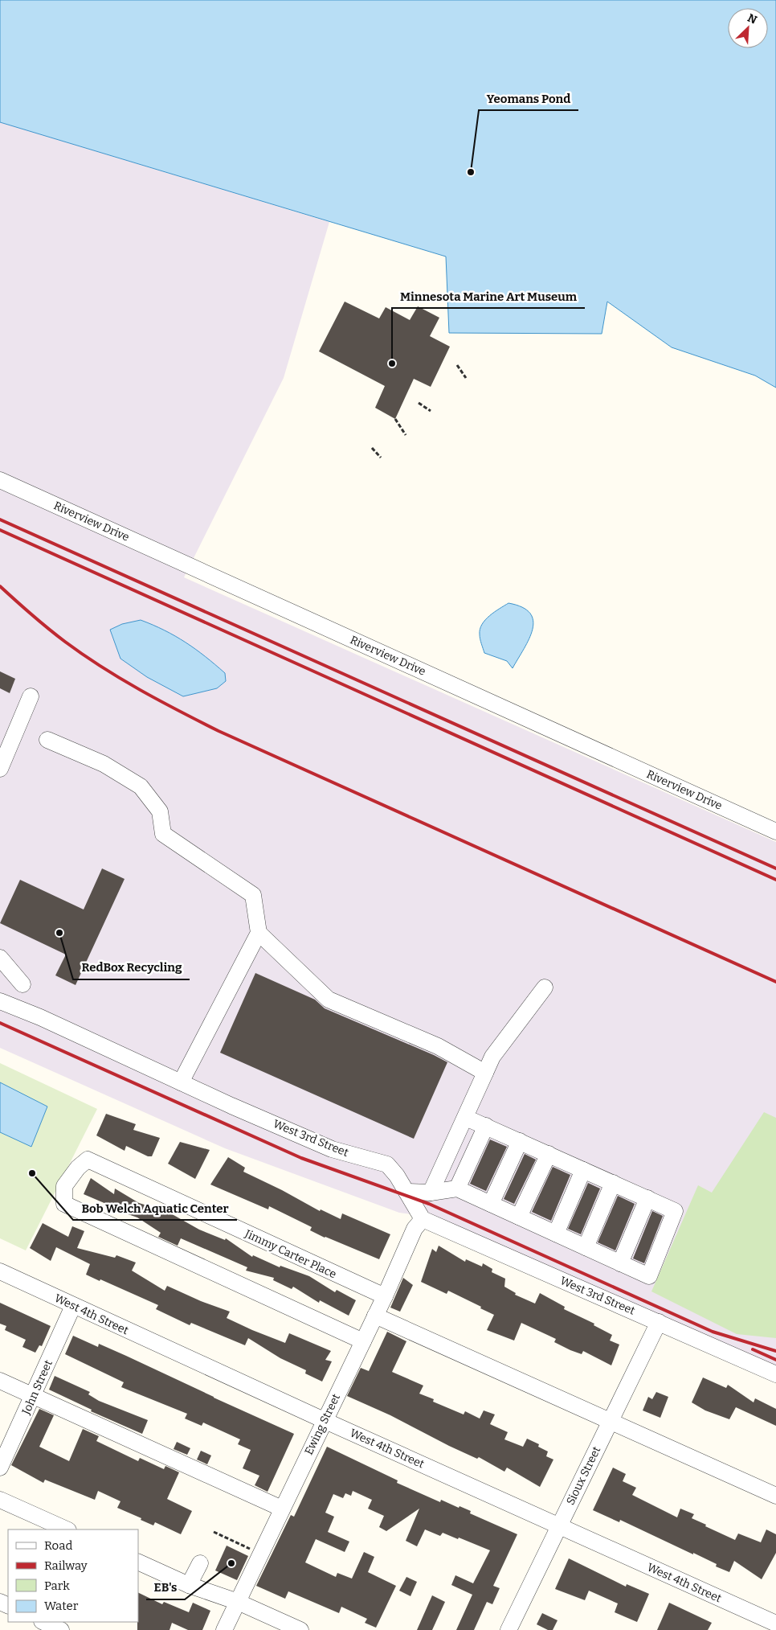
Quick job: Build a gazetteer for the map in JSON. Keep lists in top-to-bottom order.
{
  "streets": {
    "street": [
      "Riverview Drive",
      "West 3rd Street",
      "Jimmy Carter Place",
      "West 4th Street",
      "John Street",
      "Ewing Street",
      "Sioux Street"
    ]
  },
  "crossings": [
    ["West 3rd Street", "Ewing Street"],
    ["West 3rd Street", "Sioux Street"],
    ["Jimmy Carter Place", "Ewing Street"],
    ["West 4th Street", "John Street"],
    ["West 4th Street", "Ewing Street"],
    ["West 4th Street", "Sioux Street"]
  ],
  "places": [
    "Yeomans Pond",
    "Minnesota Marine Art Museum",
    "RedBox Recycling",
    "Bob Welch Aquatic Center",
    "EB's"
  ],
  "legend": [
    "Road",
    "Railway",
    "Park",
    "Water"
  ],
  "north": "top right"
}
